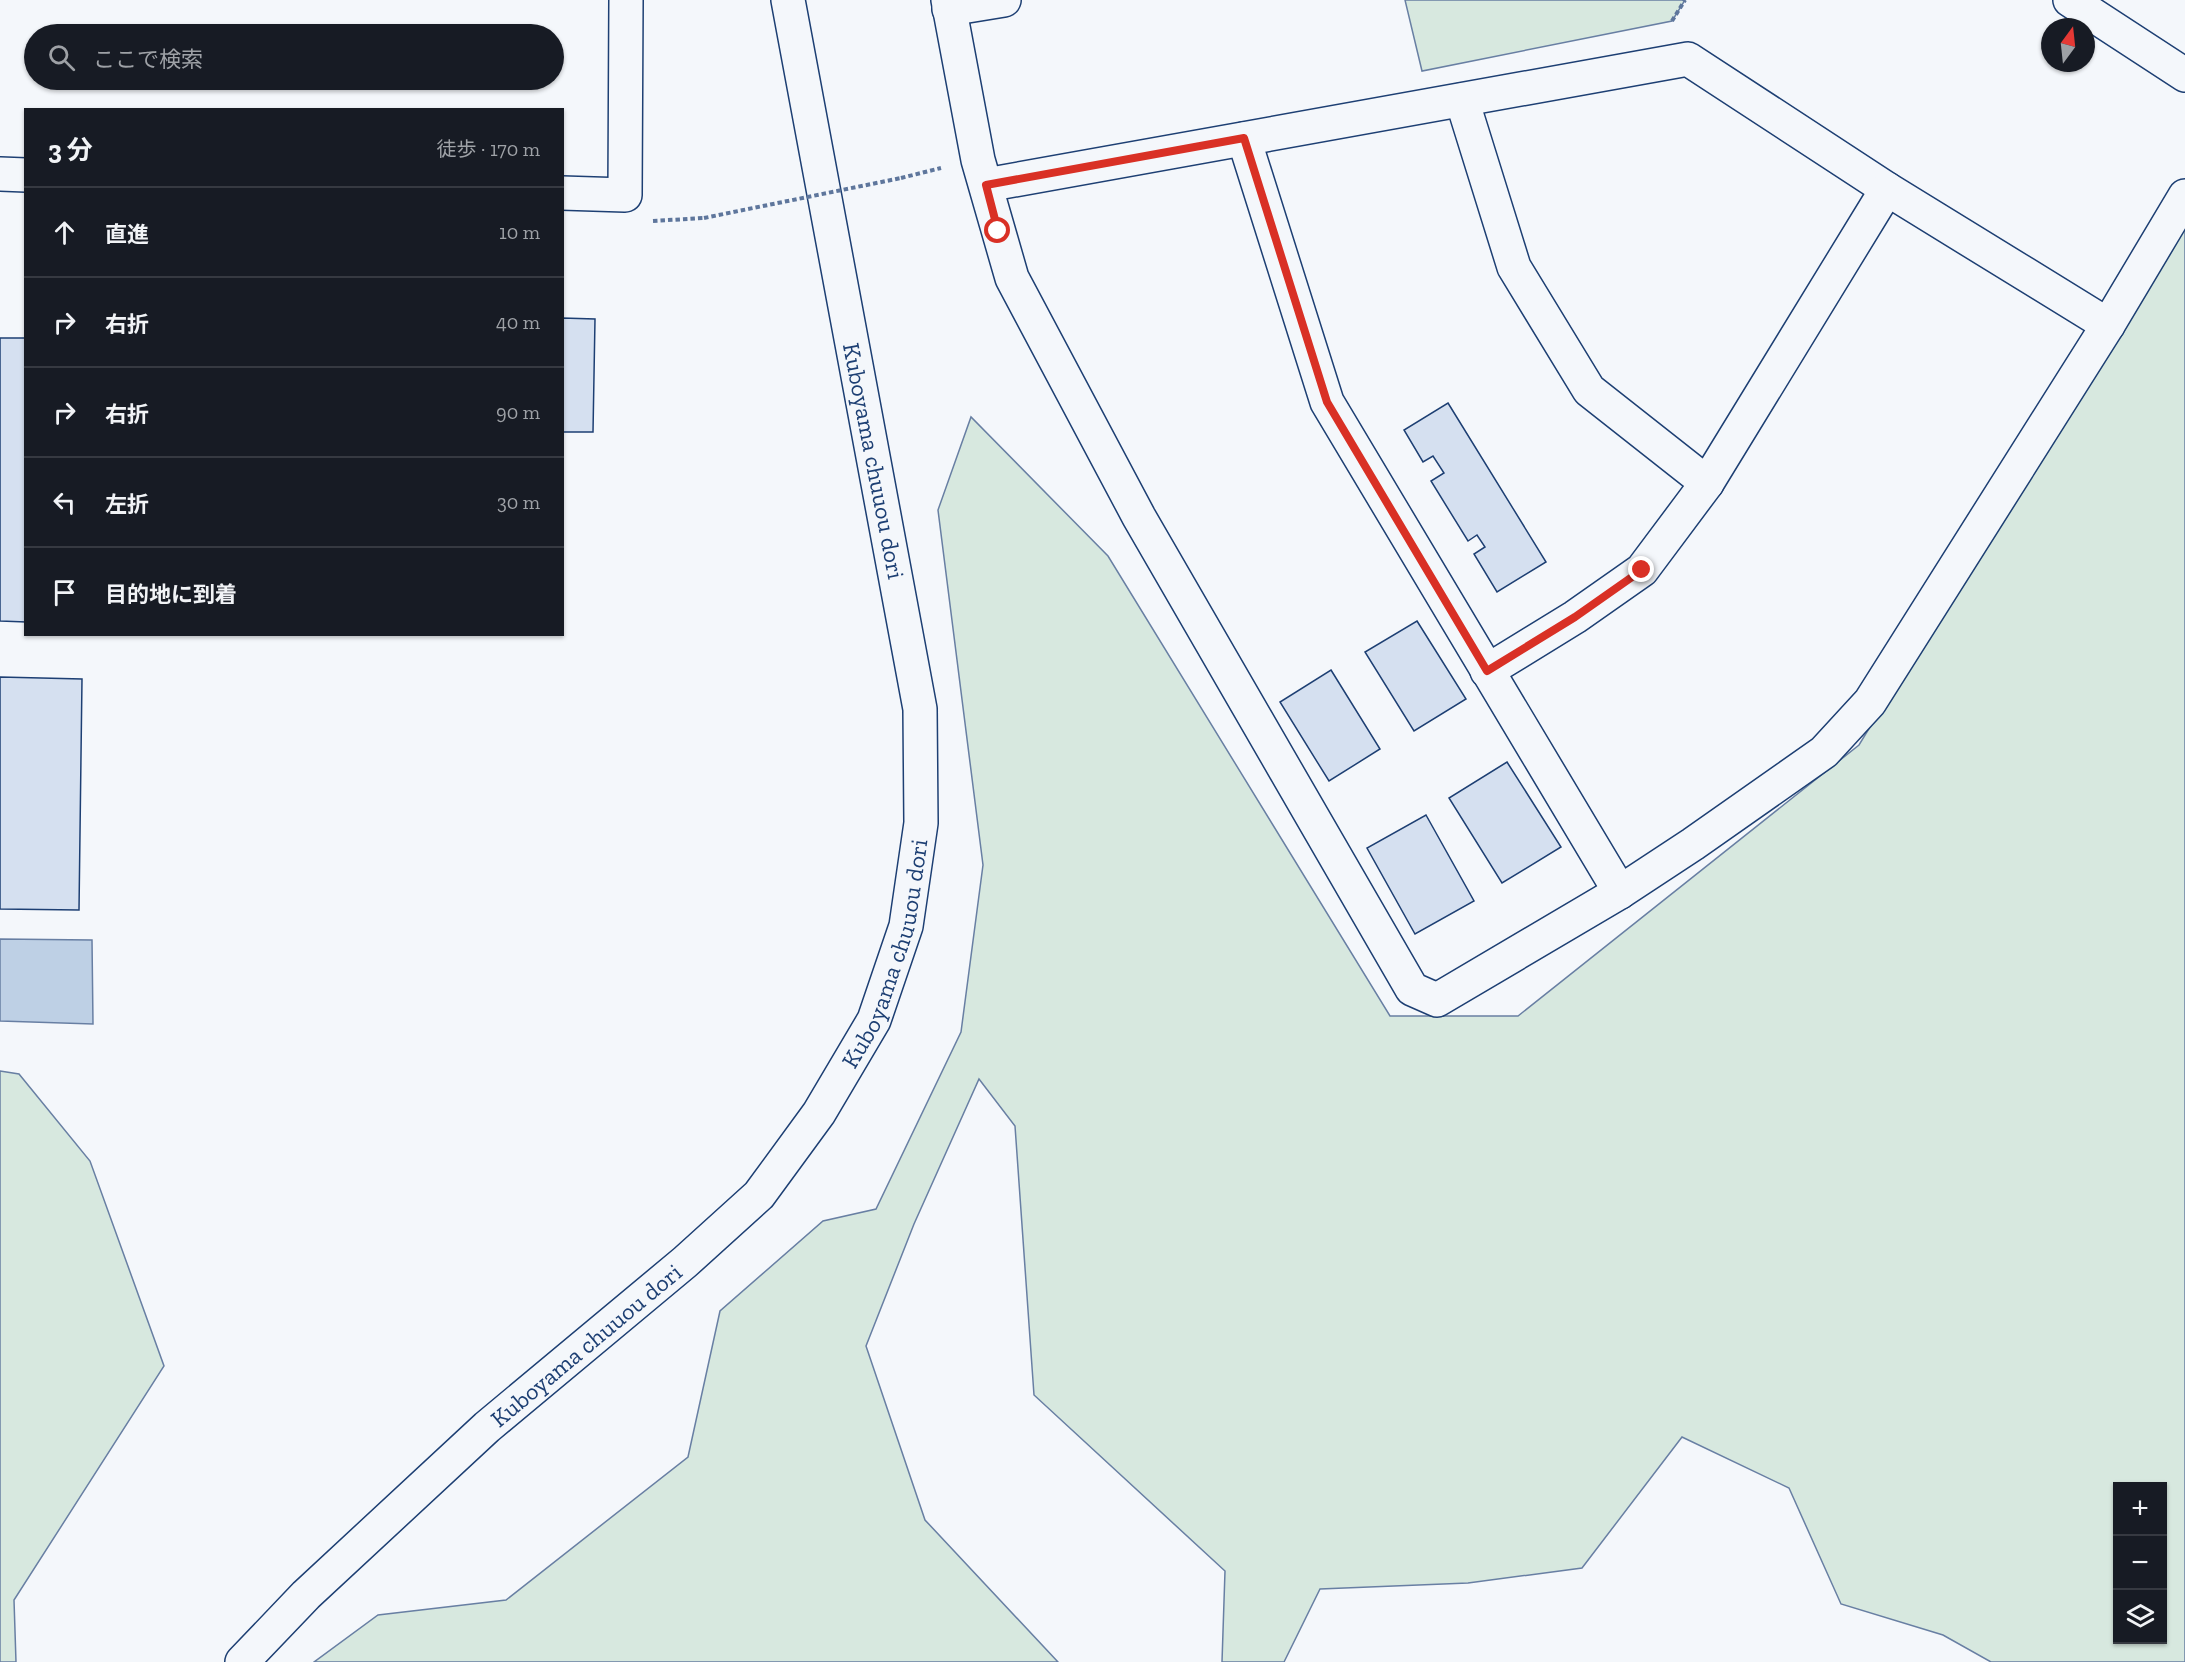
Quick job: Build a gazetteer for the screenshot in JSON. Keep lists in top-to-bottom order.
{
  "streets": {
    "street": ["Kuboyama chuuou dori"]
  },
  "north": "top",
  "page": {
    "search": "ここで検索",
    "heading": ["3 分", "徒歩 · 170 m"],
    "list": [
      ["直進", "10 m"],
      ["右折", "40 m"],
      ["右折", "90 m"],
      ["左折", "30 m"],
      "目的地に到着"
    ],
    "map_buttons": ["+", "−"]
  }
}
